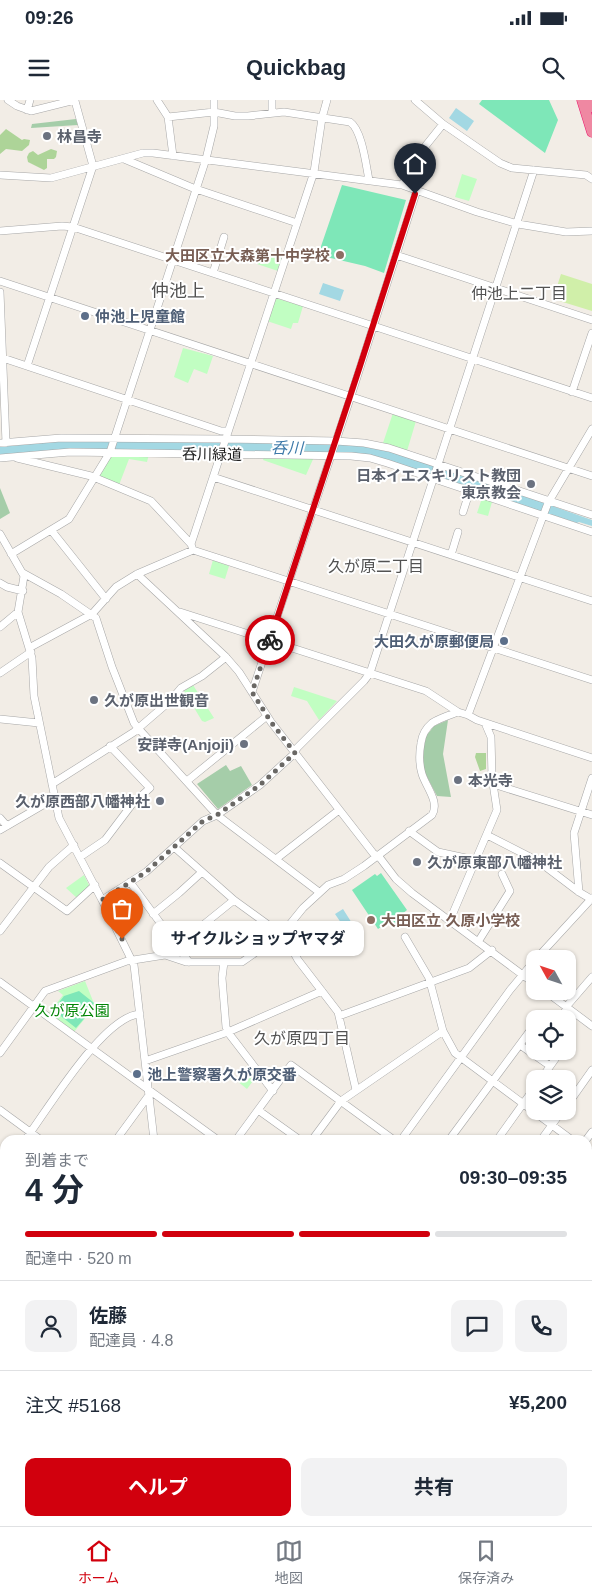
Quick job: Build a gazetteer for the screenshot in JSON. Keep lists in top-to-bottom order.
{
  "streets": {
    "street": ["呑川緑道"]
  },
  "districts": [
    "仲池上",
    "仲池上二丁目",
    "久が原二丁目",
    "久が原四丁目"
  ],
  "water": ["呑川"],
  "parks": ["久が原公園"],
  "places": [
    "林昌寺",
    "大田区立大森第十中学校",
    "仲池上児童館",
    "日本イエスキリスト教団 東京教会",
    "大田久が原郵便局",
    "久が原出世観音",
    "安詳寺(Anjoji)",
    "本光寺",
    "久が原西部八幡神社",
    "久が原東部八幡神社",
    "大田区立 久原小学校",
    "サイクルショップヤマダ",
    "池上警察署久が原交番"
  ],
  "north": "top left",
  "page": {
    "status": "09:26",
    "header": "Quickbag",
    "bubble": "サイクルショップヤマダ",
    "heading": ["4 分", "到着まで", "09:30–09:35"],
    "panel": [
      "佐藤",
      "配達員 · 4.8",
      "注文 #5168",
      "¥5,200"
    ],
    "bar": "配達中 · 520 m",
    "buttons": ["ヘルプ", "共有"],
    "tabs": ["ホーム", "地図", "保存済み"]
  }
}
